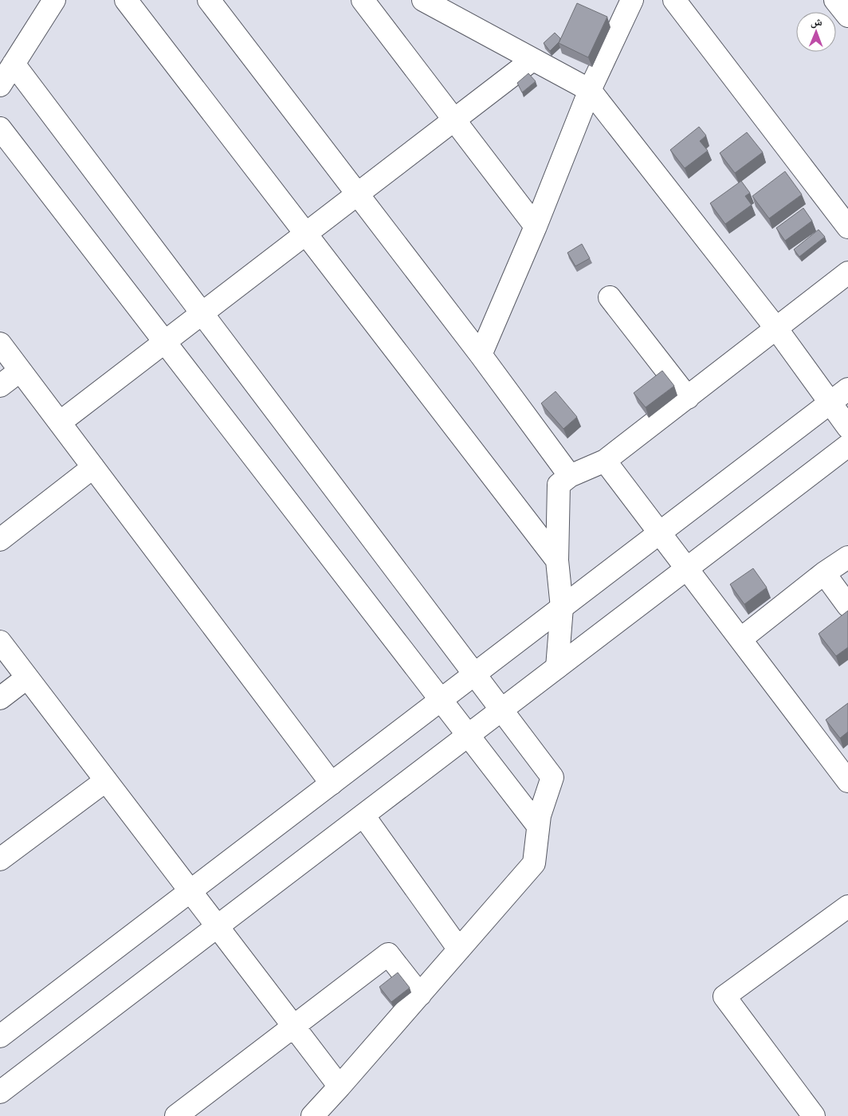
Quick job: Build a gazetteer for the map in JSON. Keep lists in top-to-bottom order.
{
  "north": "top"
}
